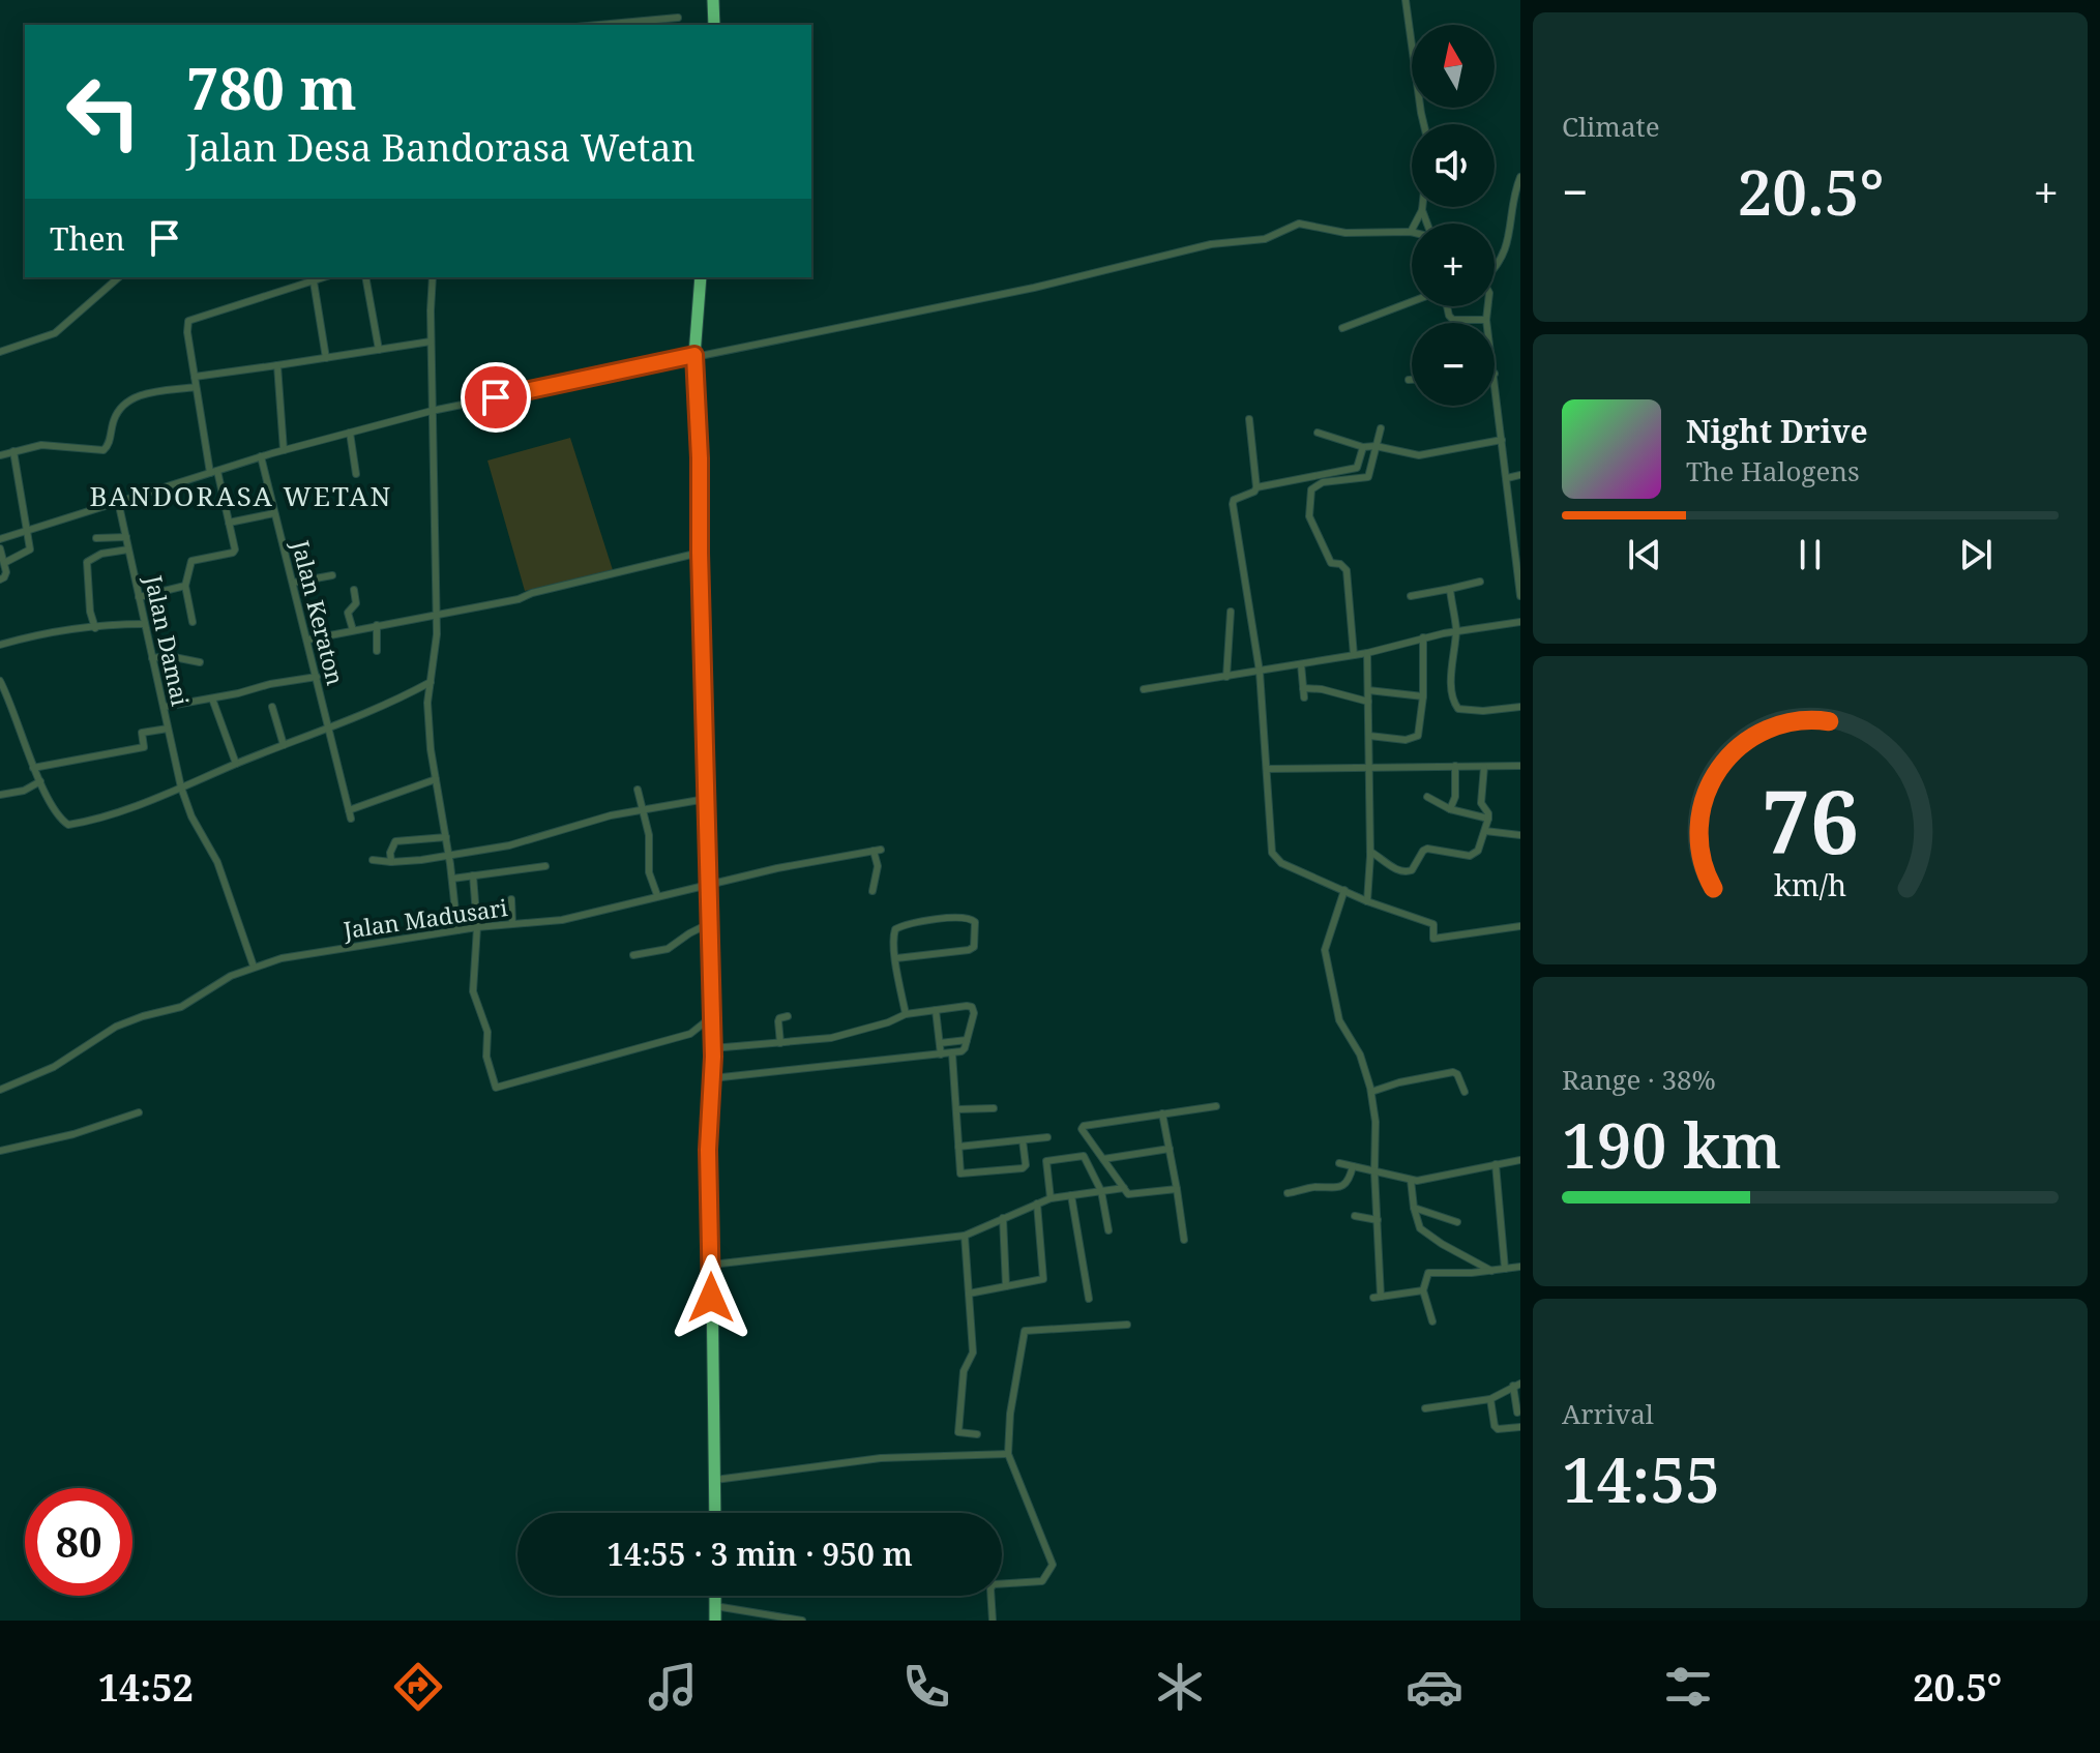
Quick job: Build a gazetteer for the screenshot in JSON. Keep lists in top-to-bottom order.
{
  "streets": {
    "street": ["Jalan Keraton", "Jalan Damai", "Jalan Madusari"]
  },
  "crossings": [
    ["Jalan Damai", "Jalan Madusari"]
  ],
  "districts": ["BANDORASA WETAN"],
  "north": "top",
  "page": {
    "tile": [
      "Climate",
      ["Range · 38%", "190 km"],
      ["Arrival", "14:55"]
    ],
    "map_buttons": ["+", "−"],
    "turn": ["780 m", "Jalan Desa Bandorasa Wetan"],
    "heat": ["−", "20.5°", "+"],
    "then": "Then",
    "song": ["Night Drive", "The Halogens"],
    "limit": "80",
    "trip": "14:55 · 3 min · 950 m",
    "tabs": ["14:52", "20.5°"],
    "gauge": ["76", "km/h"]
  }
}
